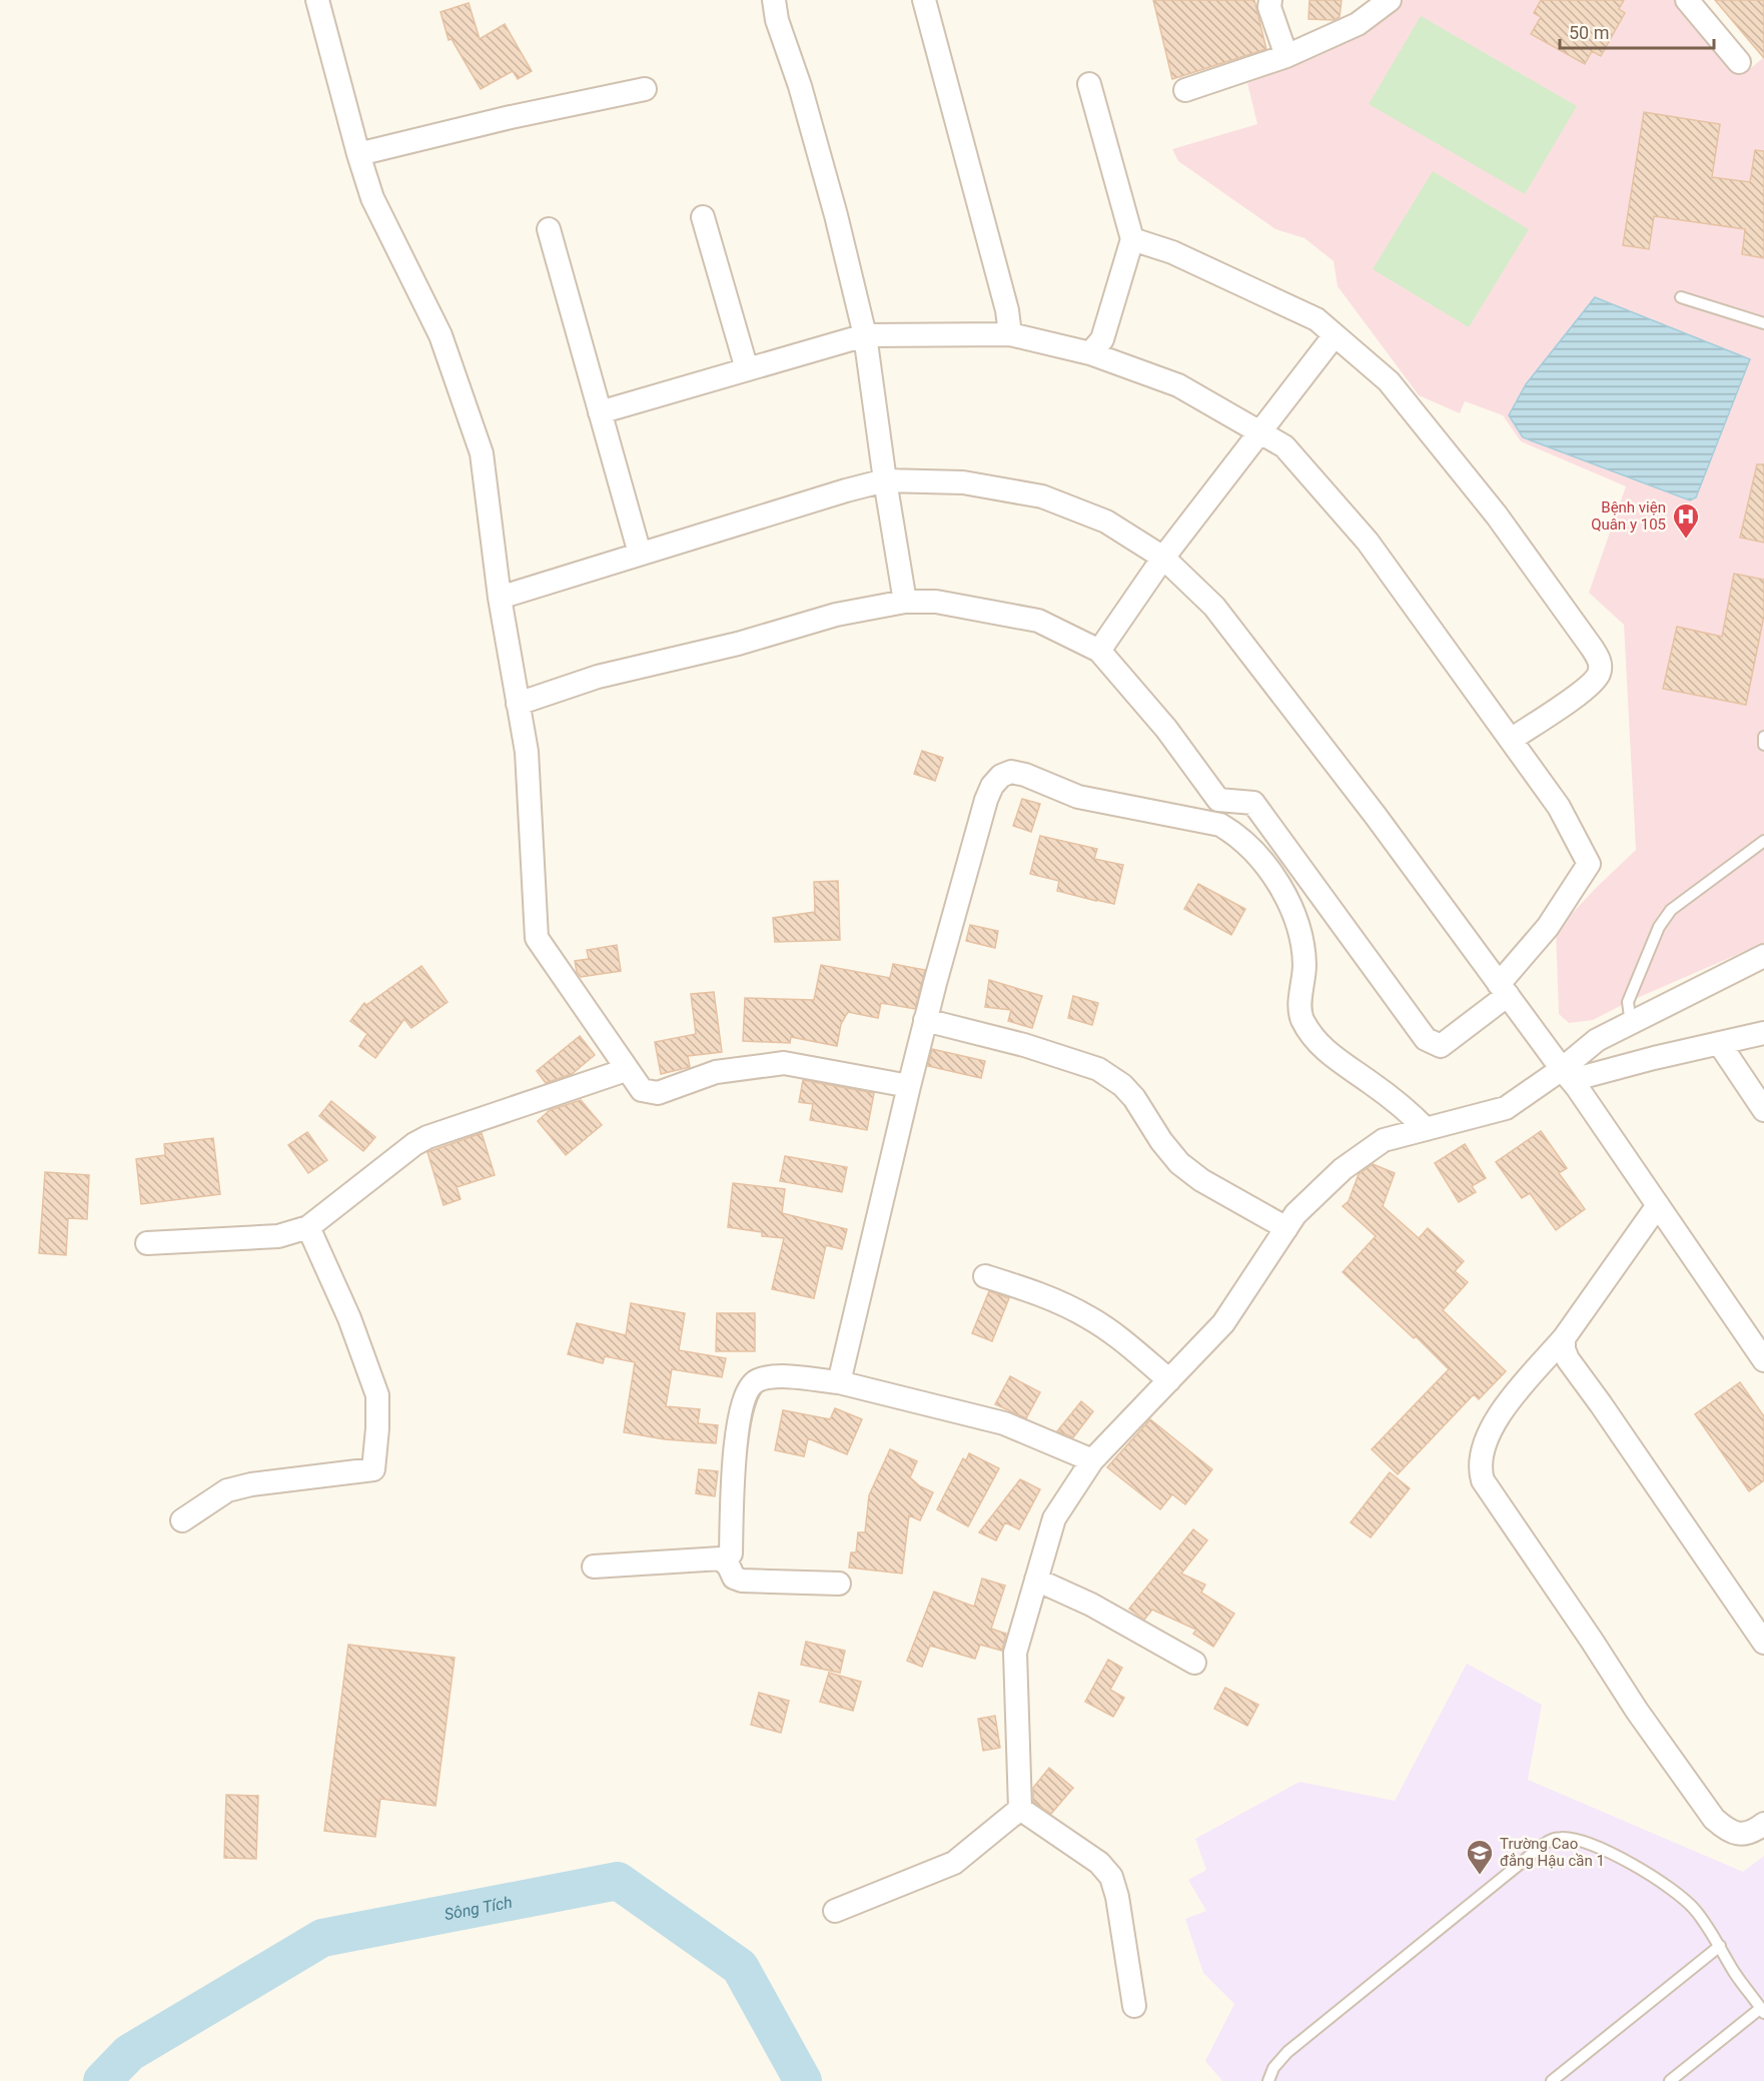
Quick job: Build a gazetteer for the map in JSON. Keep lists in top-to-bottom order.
{
  "water": ["Sông Tích"],
  "places": {
    "hospital": ["Bệnh viện Quân y 105"],
    "school or university": ["Trường Cao đẳng Hậu cần 1"]
  },
  "scale_bar": "50 m"
}
